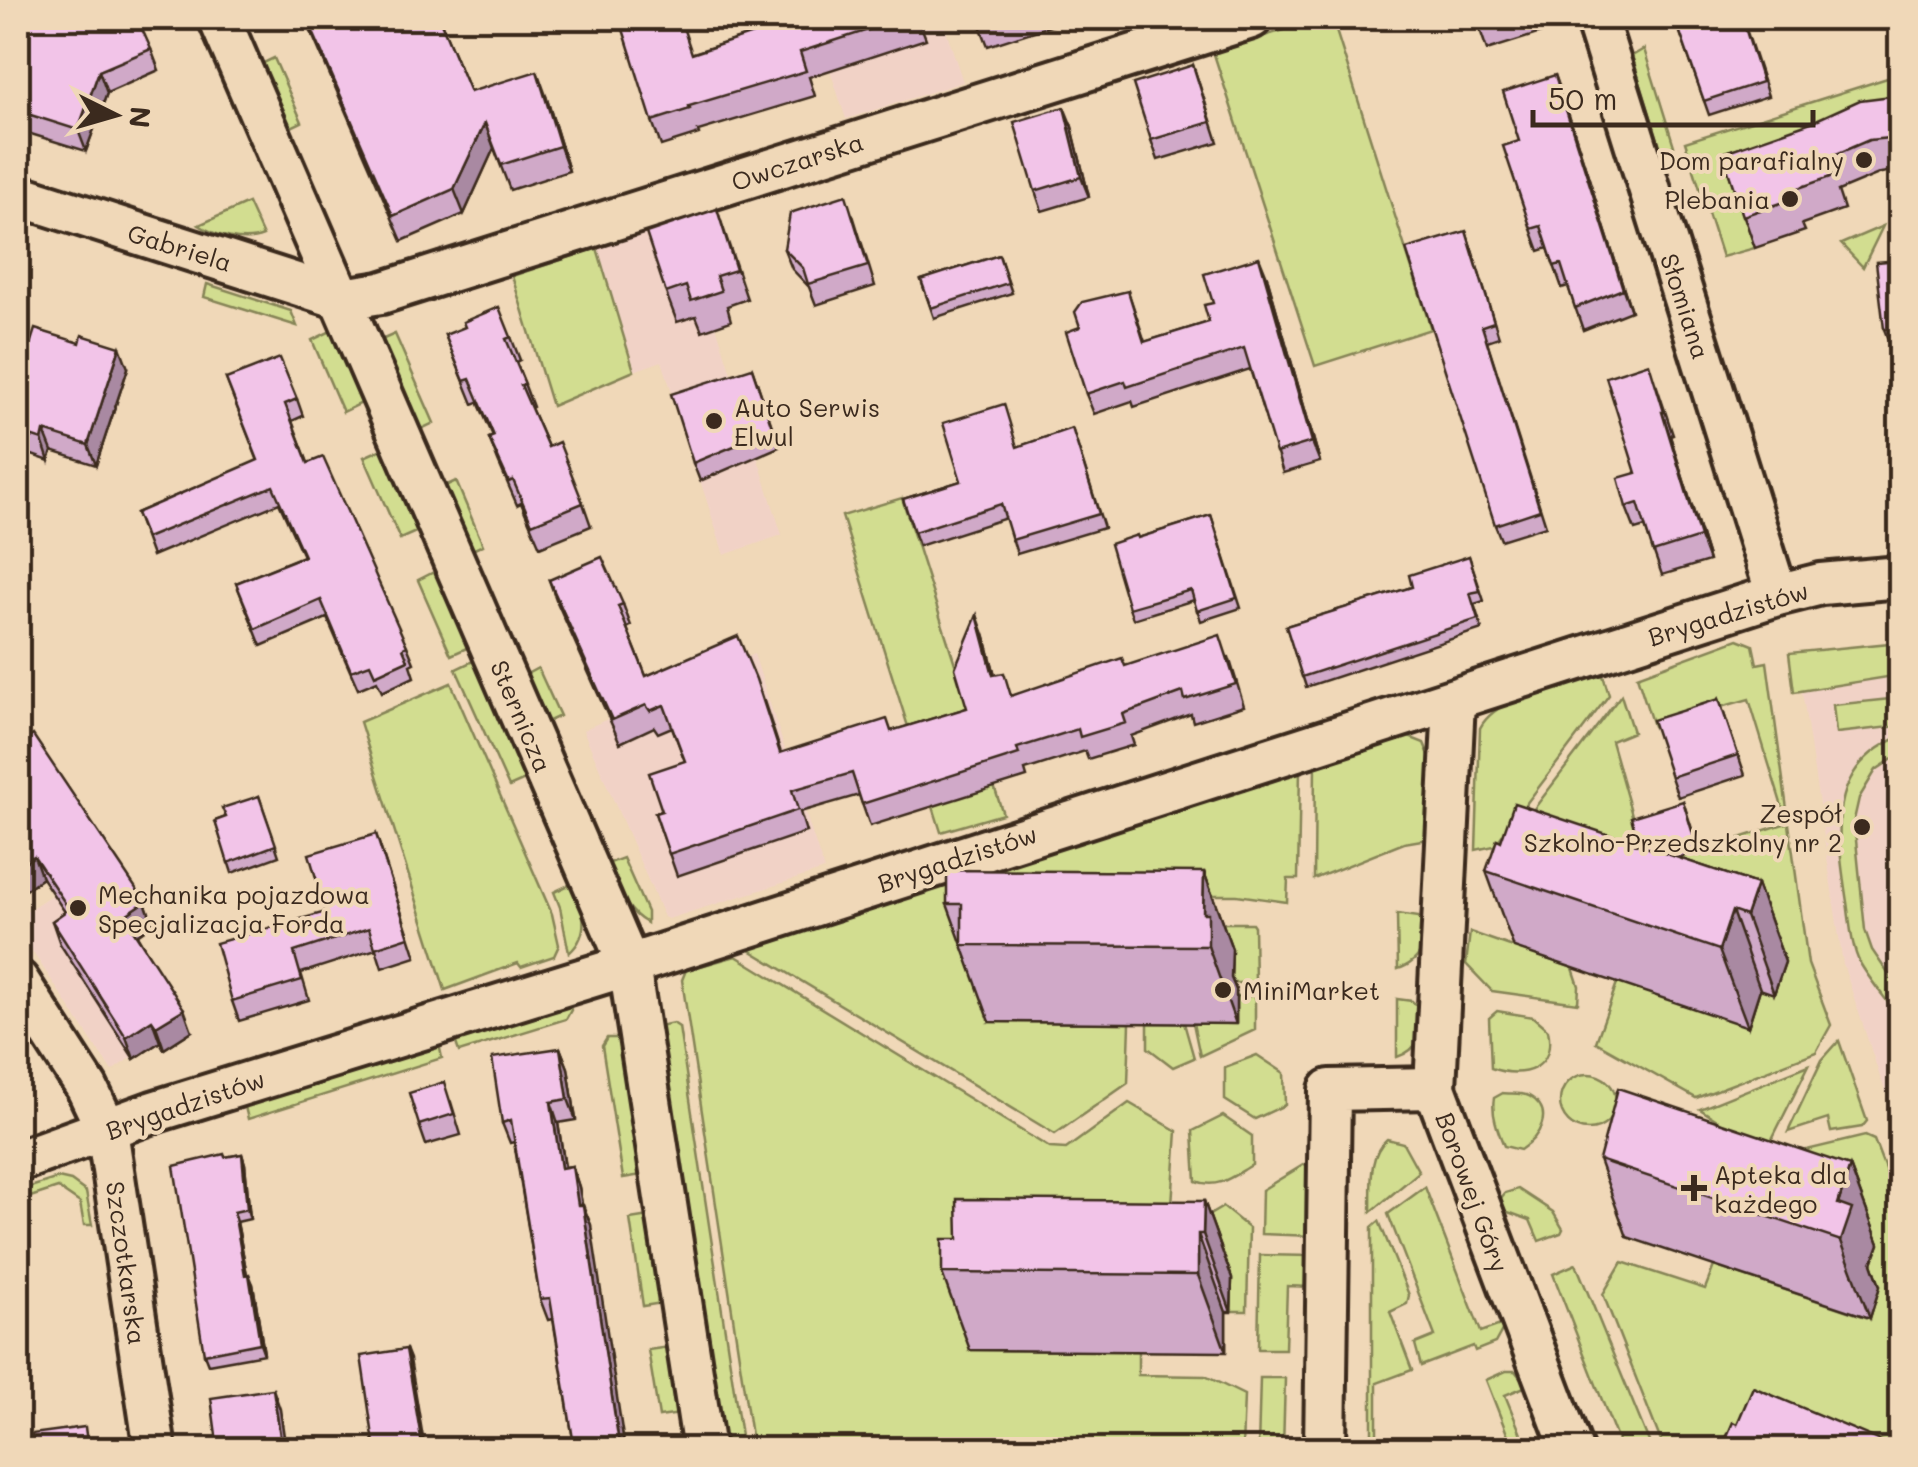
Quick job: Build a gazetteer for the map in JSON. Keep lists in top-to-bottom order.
{
  "streets": {
    "street": [
      "Owczarska",
      "Gabriela",
      "Słomiana",
      "Brygadzistów",
      "Sternicza",
      "Borowej Góry",
      "Szczotkarska"
    ]
  },
  "crossings": [
    ["Owczarska", "Gabriela"],
    ["Owczarska", "Sternicza"],
    ["Gabriela", "Sternicza"],
    ["Słomiana", "Brygadzistów"],
    ["Brygadzistów", "Sternicza"],
    ["Brygadzistów", "Szczotkarska"]
  ],
  "places": {
    "other": [
      "Dom parafialny",
      "Plebania",
      "Auto Serwis Elwul",
      "Zespół Szkolno-Przedszkolny nr 2",
      "Mechanika pojazdowa Specjalizacja Forda",
      "MiniMarket"
    ],
    "health": ["Apteka dla każdego"]
  },
  "scale_bar": "50 m",
  "north": "right"
}
